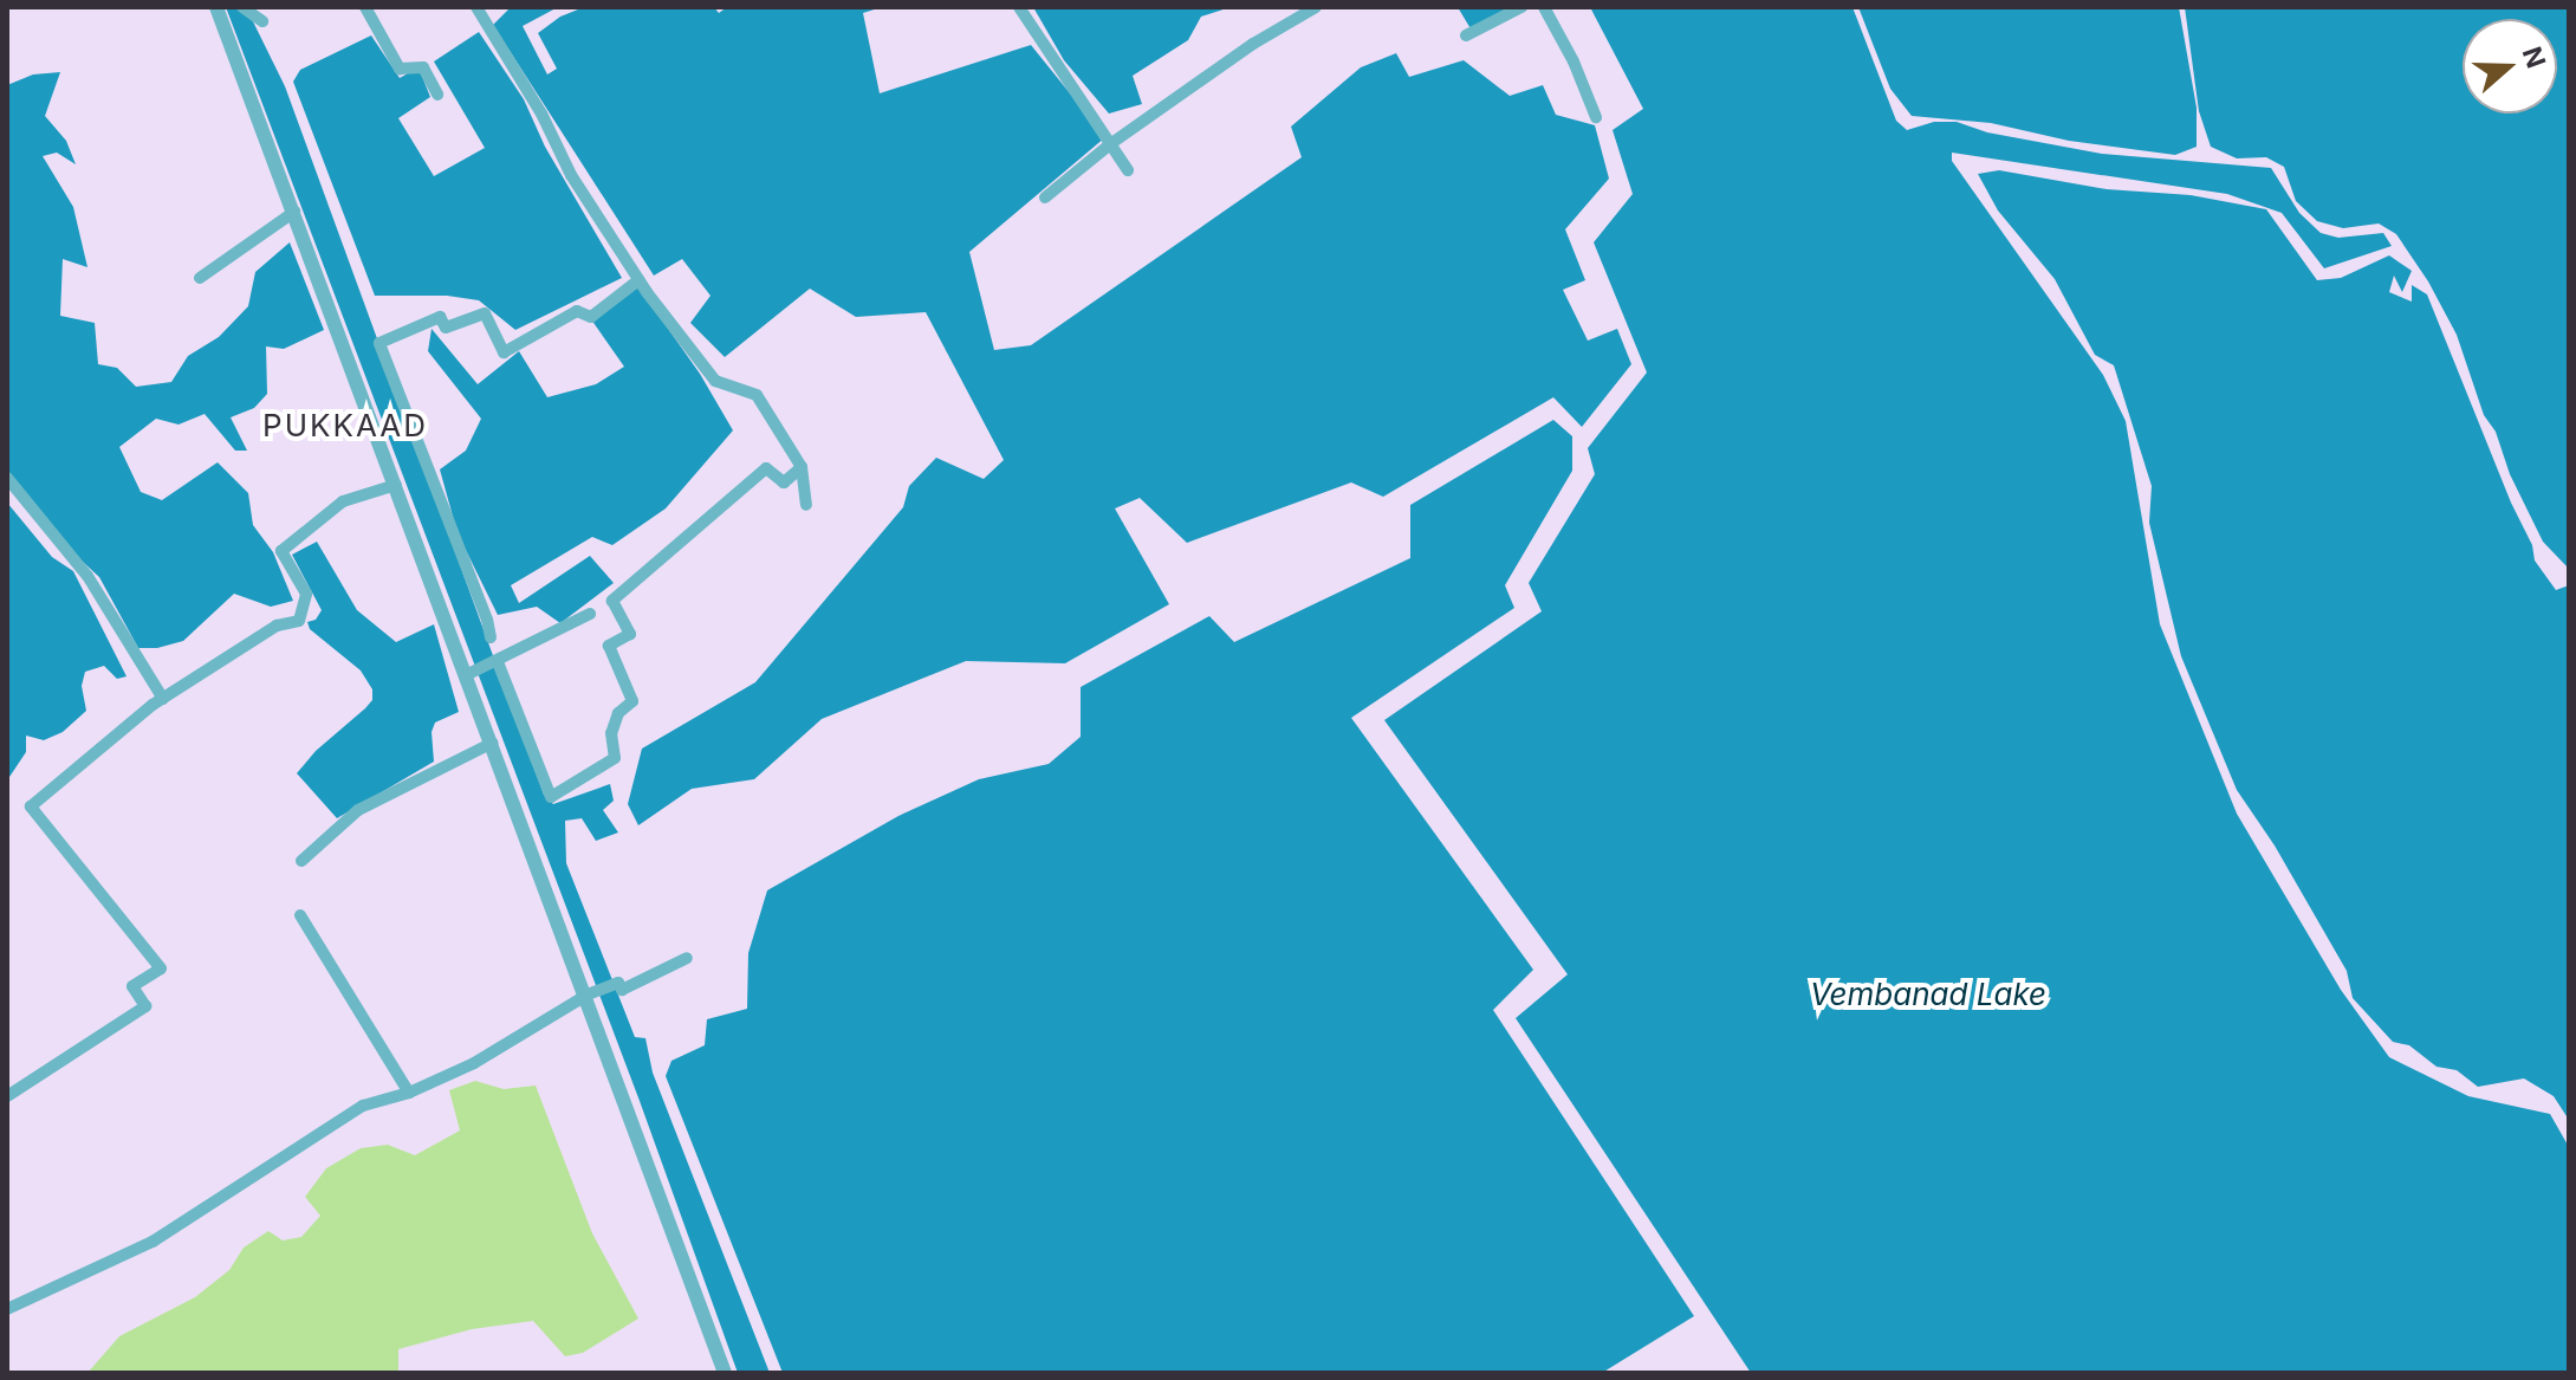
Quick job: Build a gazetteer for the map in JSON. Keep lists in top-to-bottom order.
{
  "districts": ["PUKKAAD"],
  "water": ["Vembanad Lake"],
  "north": "right"
}
